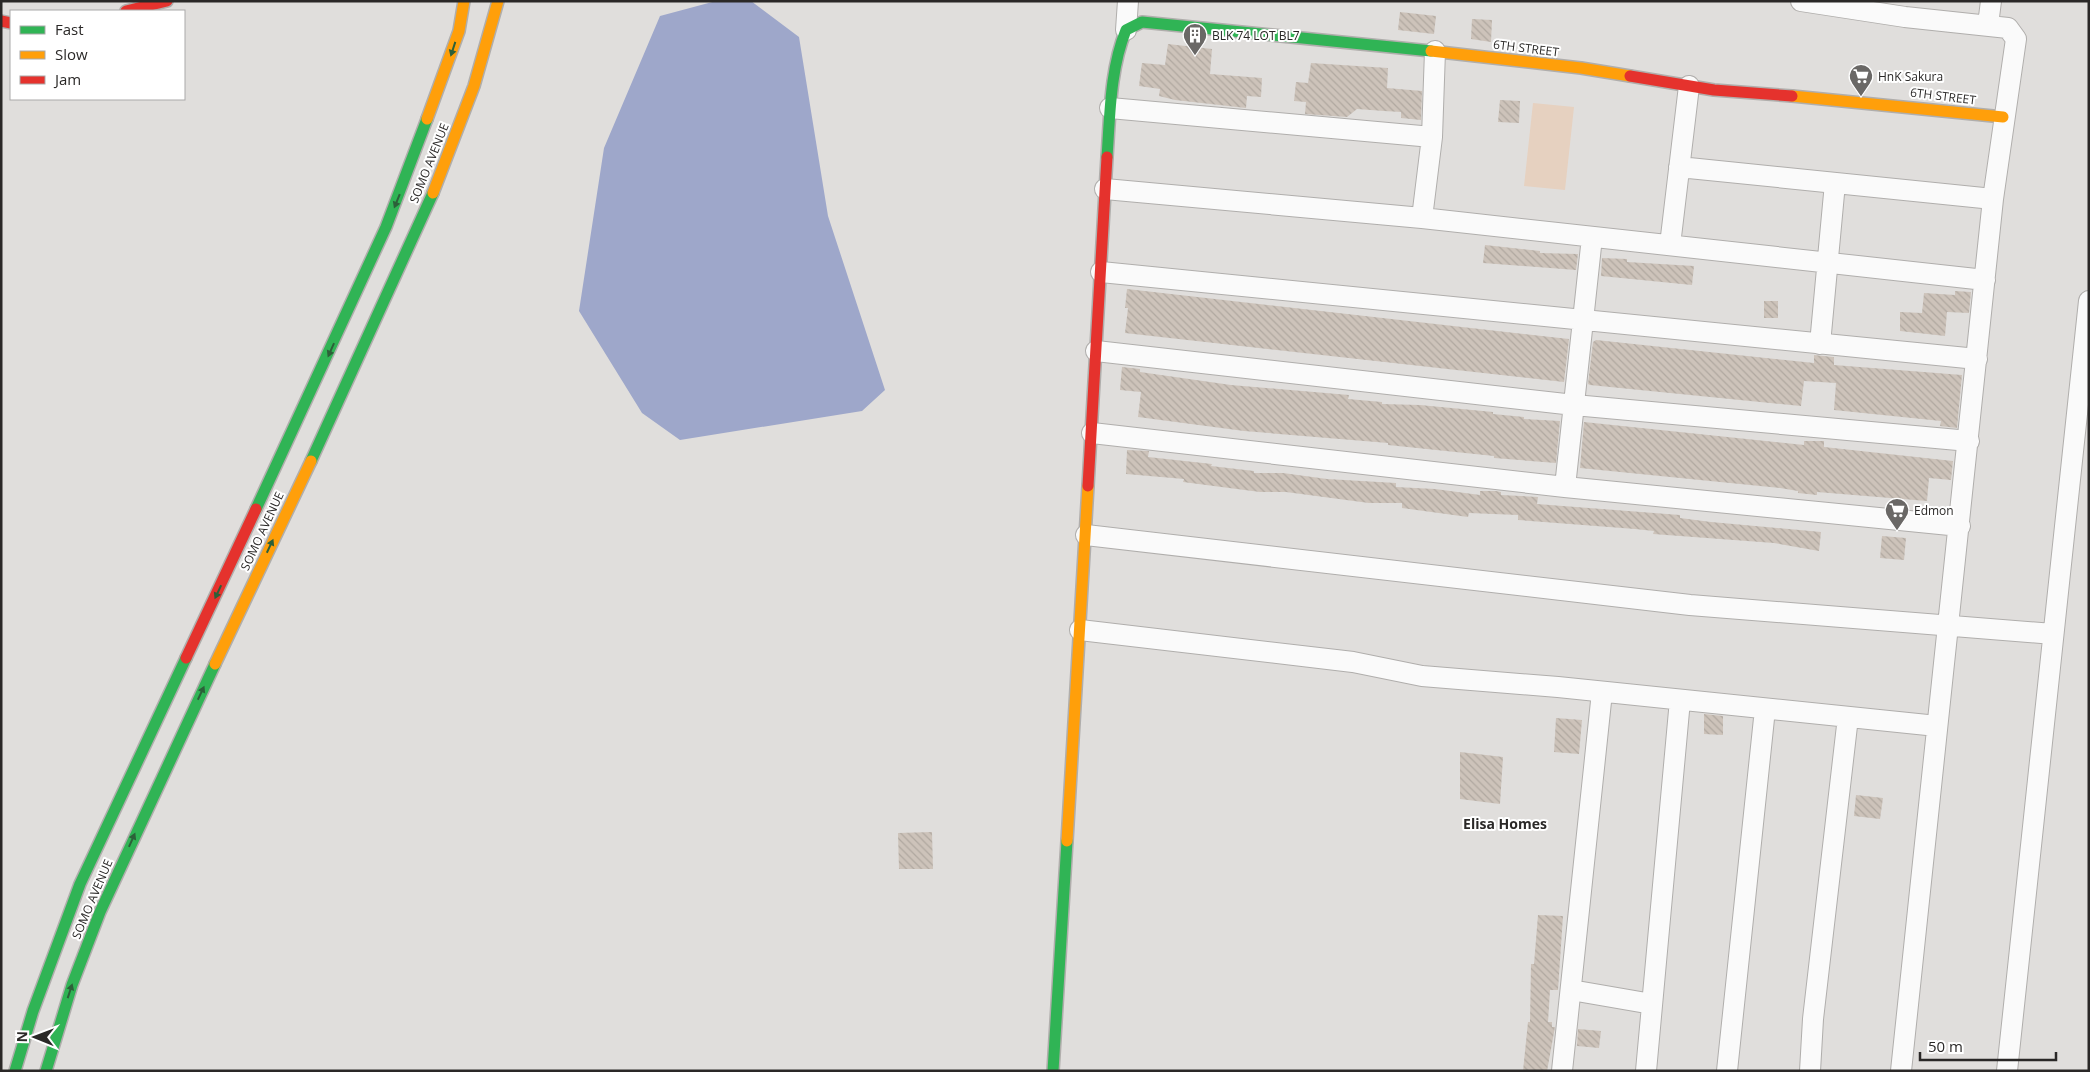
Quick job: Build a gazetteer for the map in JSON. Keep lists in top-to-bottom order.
{
  "streets": {
    "street": ["6TH STREET", "SOMO AVENUE"]
  },
  "districts": ["Elisa Homes"],
  "places": {
    "building": ["BLK 74 LOT BL7"],
    "supermarket": ["HnK Sakura", "Edmon"]
  },
  "legend": ["Fast", "Slow", "Jam"],
  "scale_bar": "50 m",
  "north": "left"
}
